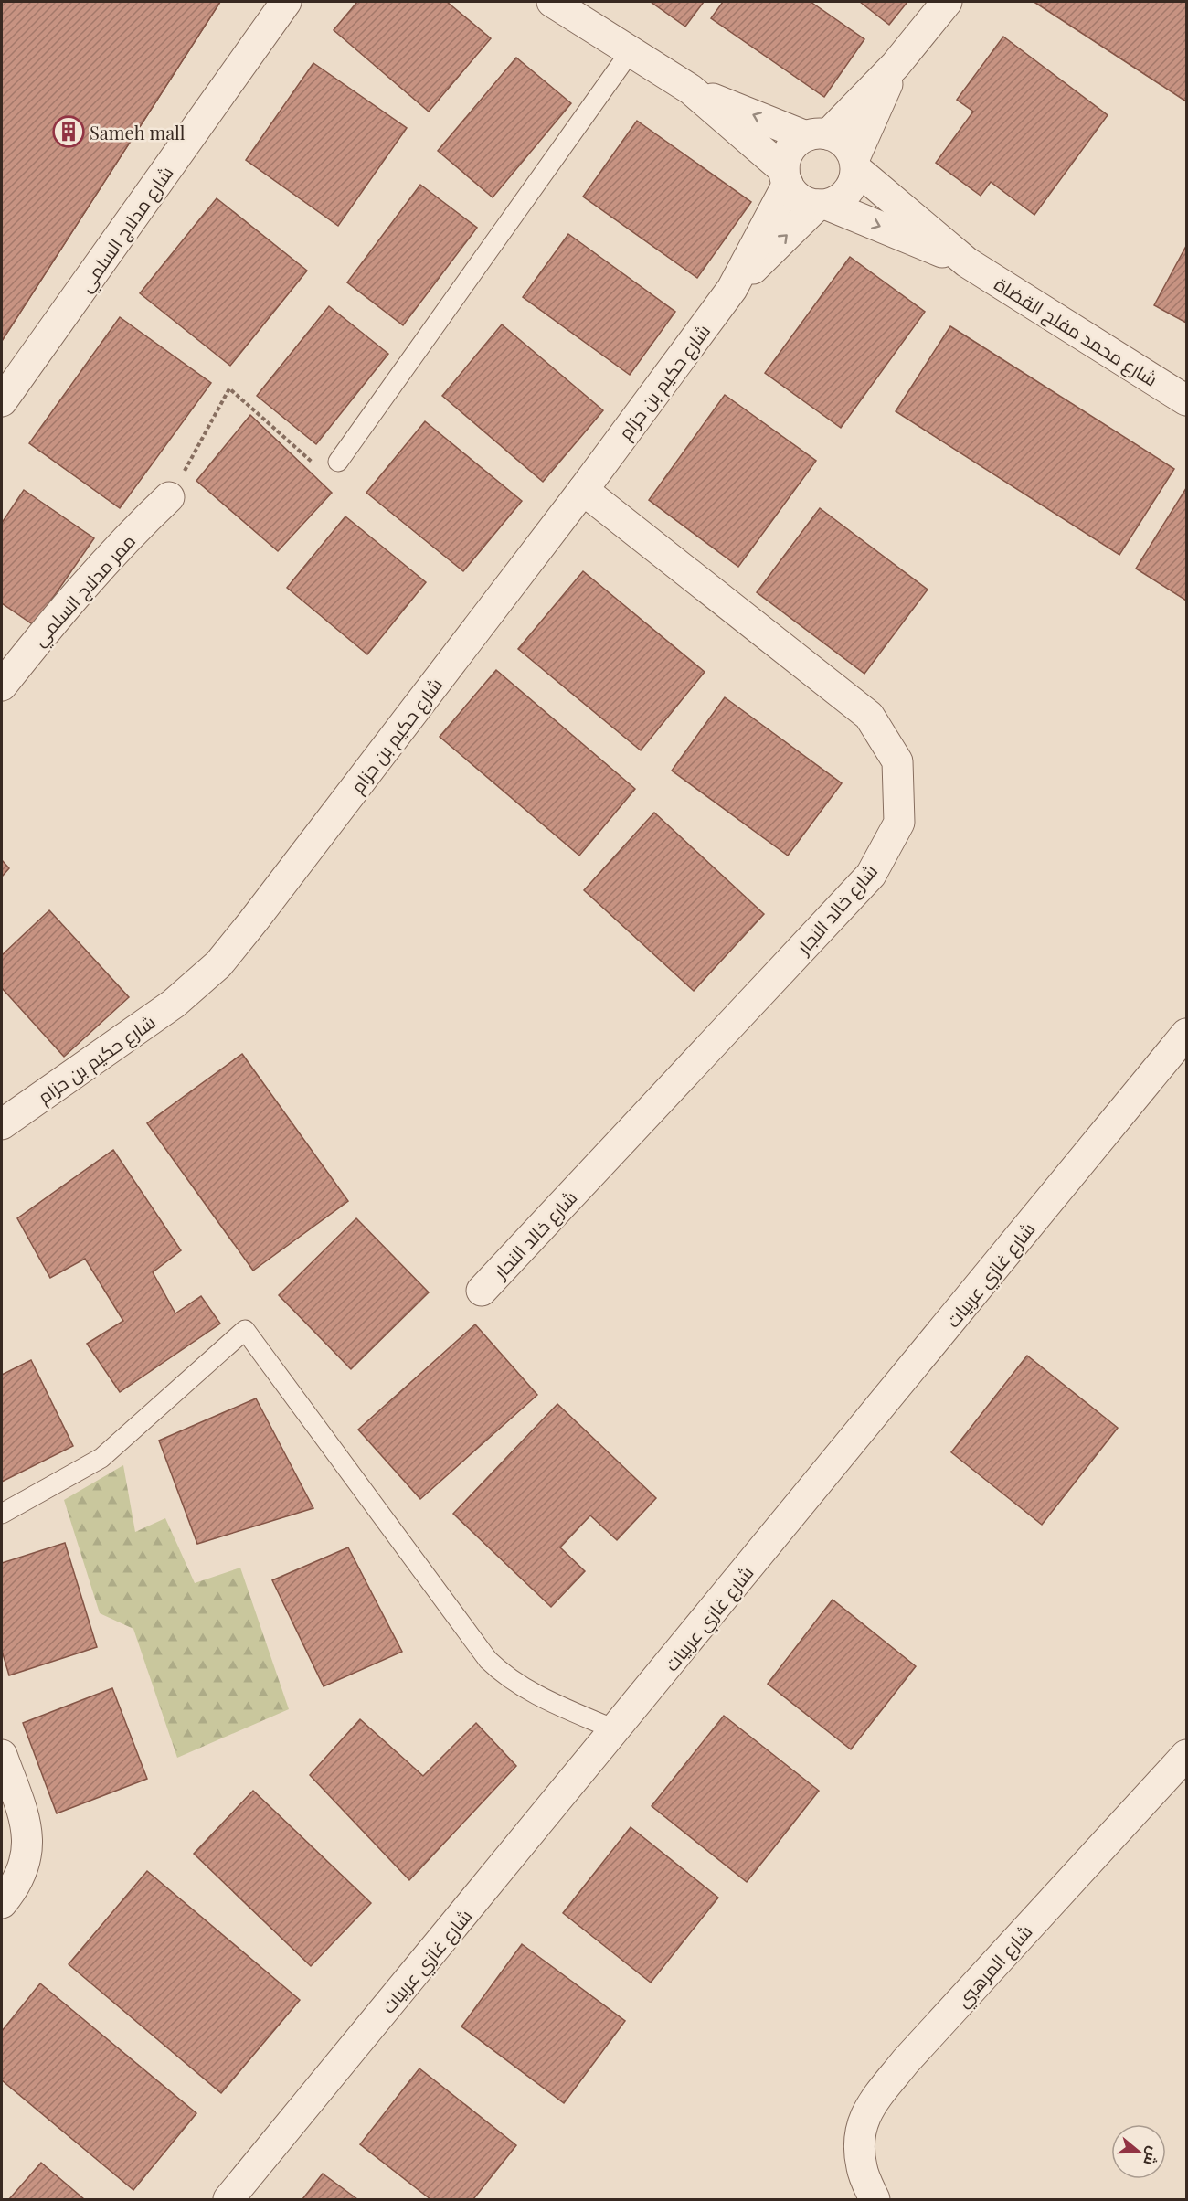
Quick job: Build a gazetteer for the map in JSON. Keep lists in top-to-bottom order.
{
  "streets": {
    "street": [
      "شارع مدلاج السلمي",
      "شارع محمد مفلح القضاة",
      "شارع حكيم بن حزام",
      "ممر مدلاج السلمي",
      "شارع خالد النجار",
      "شارع غازي عربيات",
      "شارع المرهبي"
    ]
  },
  "crossings": [
    ["شارع محمد مفلح القضاة", "شارع حكيم بن حزام"],
    ["شارع حكيم بن حزام", "شارع خالد النجار"]
  ],
  "places": {
    "building": ["Sameh mall"]
  },
  "north": "right"
}
